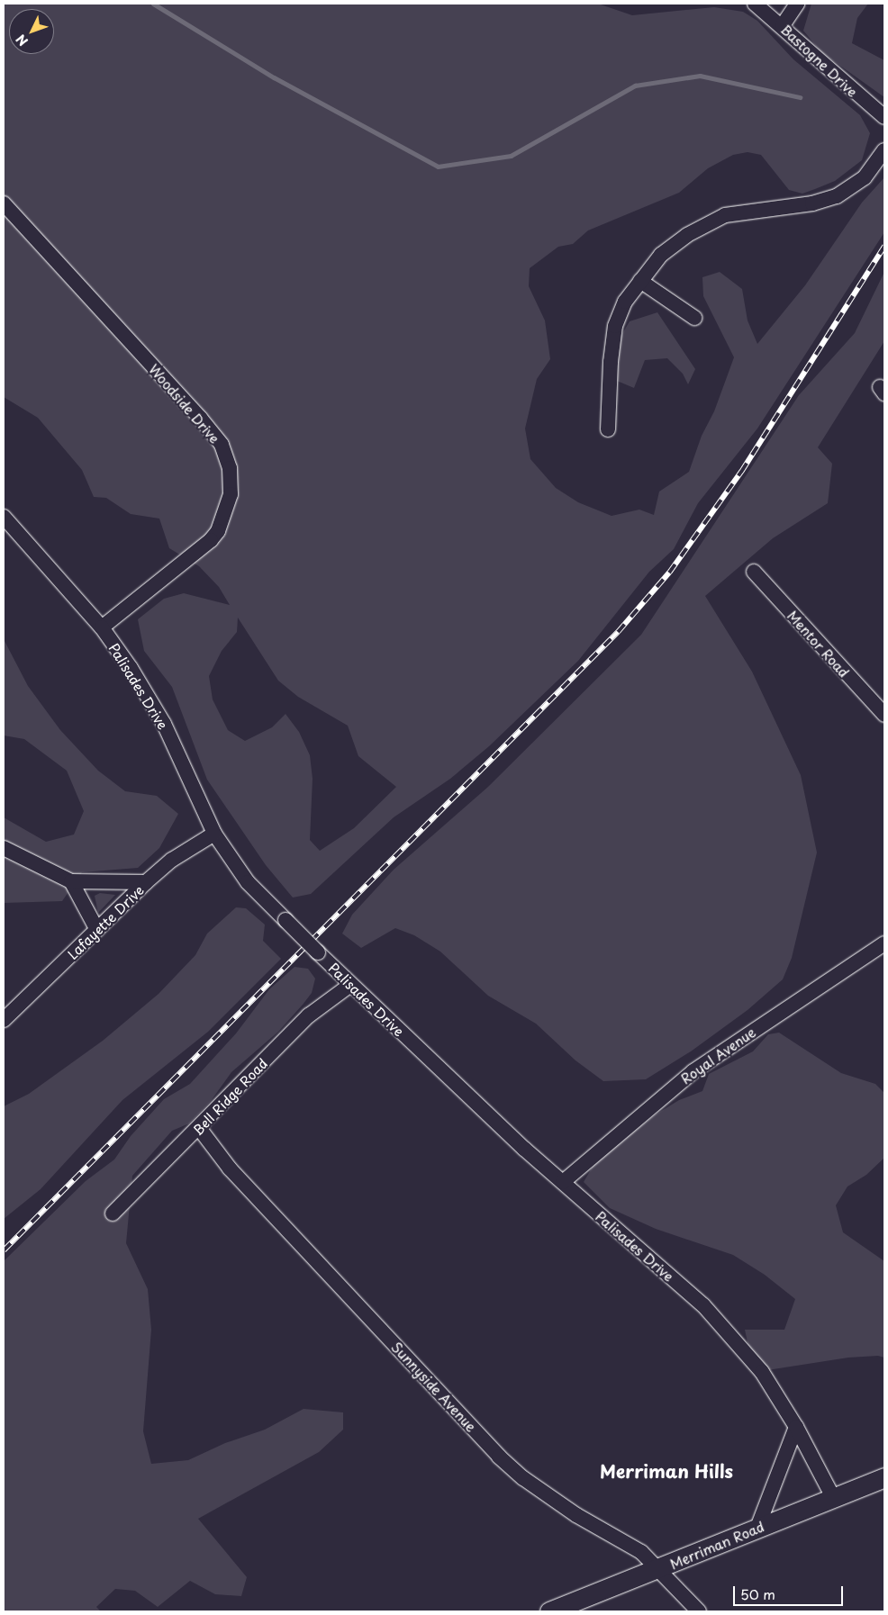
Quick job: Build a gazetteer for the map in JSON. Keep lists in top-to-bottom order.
{
  "streets": {
    "main road": ["Merriman Road"],
    "street": [
      "Bastogne Drive",
      "Woodside Drive",
      "Mentor Road",
      "Palisades Drive",
      "Lafayette Drive",
      "Royal Avenue",
      "Bell Ridge Road",
      "Sunnyside Avenue"
    ]
  },
  "crossings": [
    ["Woodside Drive", "Palisades Drive"],
    ["Palisades Drive", "Lafayette Drive"],
    ["Palisades Drive", "Royal Avenue"],
    ["Palisades Drive", "Bell Ridge Road"],
    ["Palisades Drive", "Merriman Road"],
    ["Bell Ridge Road", "Sunnyside Avenue"],
    ["Sunnyside Avenue", "Merriman Road"]
  ],
  "districts": ["Merriman Hills"],
  "scale_bar": "50 m",
  "north": "bottom left"
}
